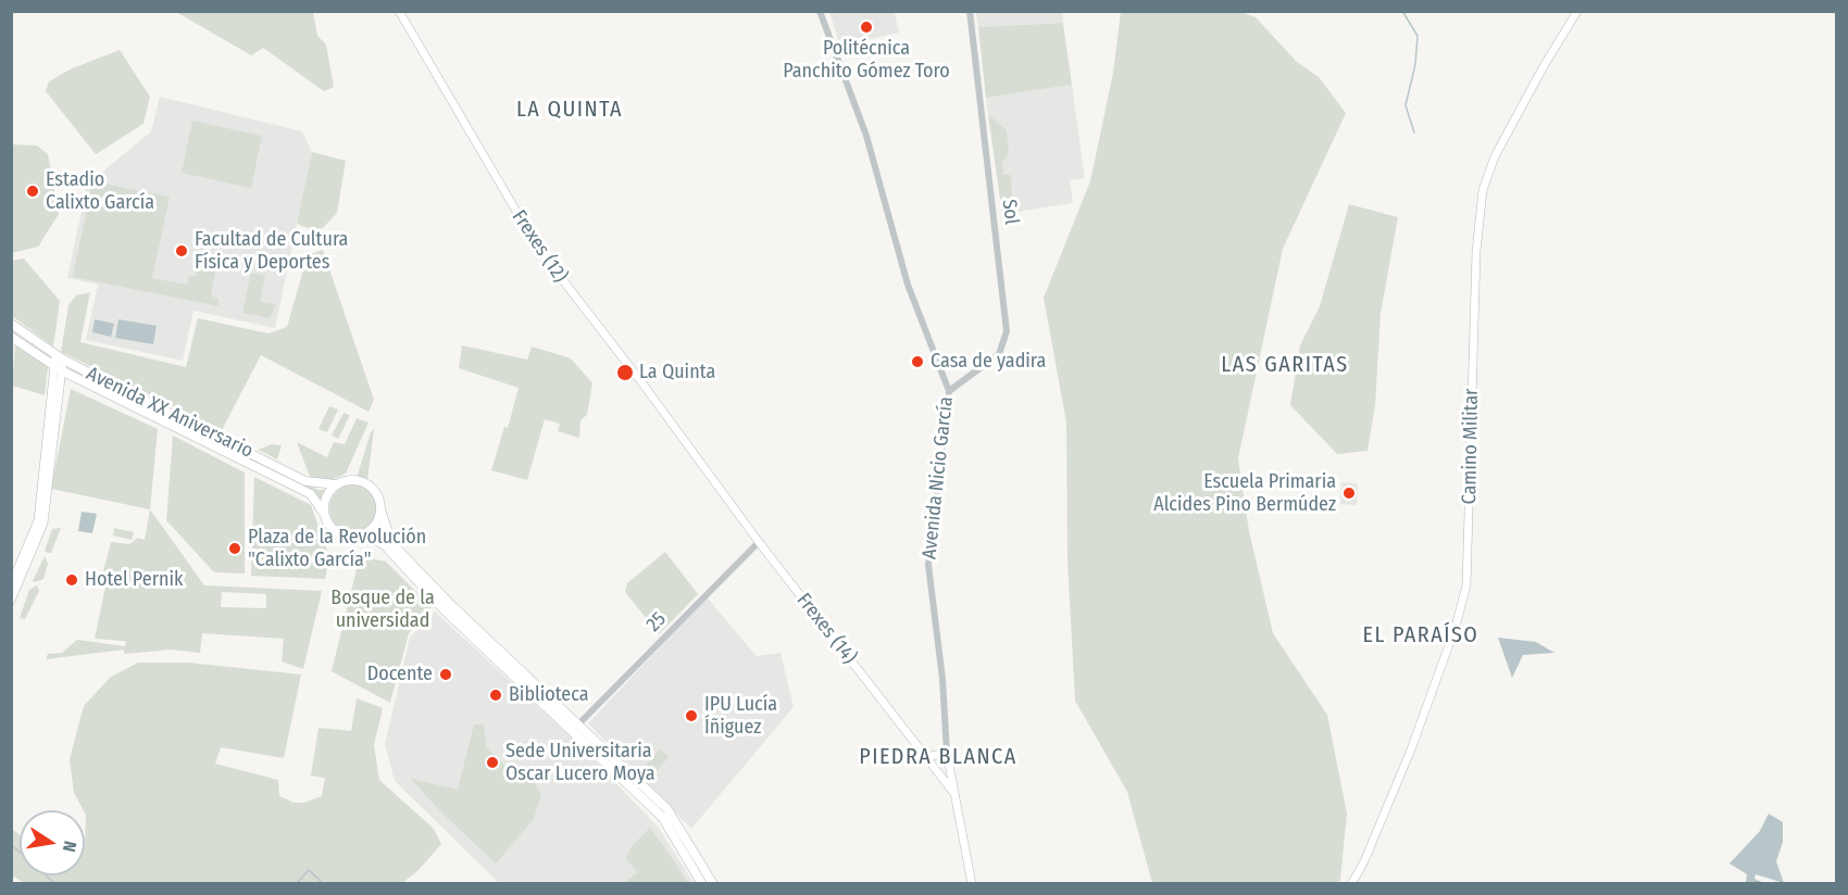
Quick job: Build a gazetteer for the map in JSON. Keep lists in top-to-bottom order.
{
  "streets": {
    "main road": [
      "Frexes (12)",
      "Avenida XX Aniversario",
      "Camino Militar",
      "Avenida Nicio García",
      "Frexes (14)"
    ],
    "street": ["Sol", "25"]
  },
  "crossings": [
    ["Sol", "Avenida Nicio García"],
    ["Frexes (12)", "Frexes (14)"],
    ["Avenida XX Aniversario", "25"],
    ["Avenida Nicio García", "Frexes (14)"],
    ["25", "Frexes (14)"]
  ],
  "districts": [
    "LA QUINTA",
    "LAS GARITAS",
    "EL PARAÍSO",
    "PIEDRA BLANCA"
  ],
  "parks": ["Bosque de la universidad"],
  "places": [
    "Politécnica Panchito Gómez Toro",
    "Estadio Calixto García",
    "Facultad de Cultura Física y Deportes",
    "Casa de yadira",
    "La Quinta",
    "Escuela Primaria Alcides Pino Bermúdez",
    "Plaza de la Revolución \"Calixto García\"",
    "Hotel Pernik",
    "Docente",
    "Biblioteca",
    "IPU Lucía Íñiguez",
    "Sede Universitaria Oscar Lucero Moya"
  ],
  "north": "right"
}
